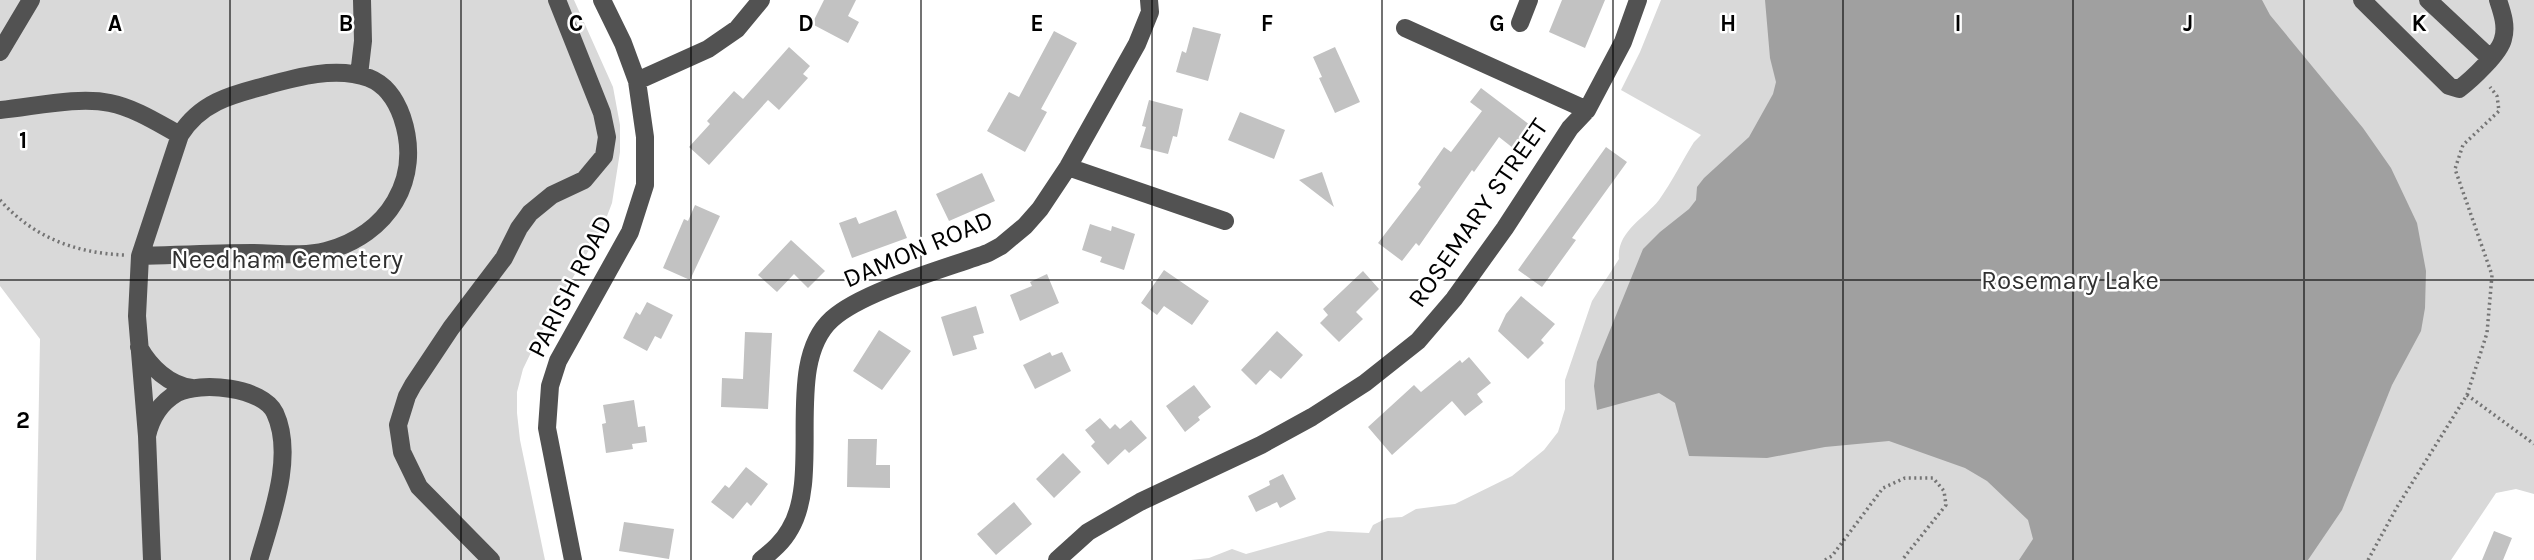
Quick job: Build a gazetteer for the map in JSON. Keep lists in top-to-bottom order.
{
  "streets": {
    "street": ["ROSEMARY STREET", "DAMON ROAD", "PARISH ROAD"]
  },
  "parks": ["Needham Cemetery", "Rosemary Lake"],
  "grid": {
    "columns": [
      "A",
      "B",
      "C",
      "D",
      "E",
      "F",
      "G",
      "H",
      "I",
      "J",
      "K"
    ],
    "rows": ["1", "2"]
  }
}
